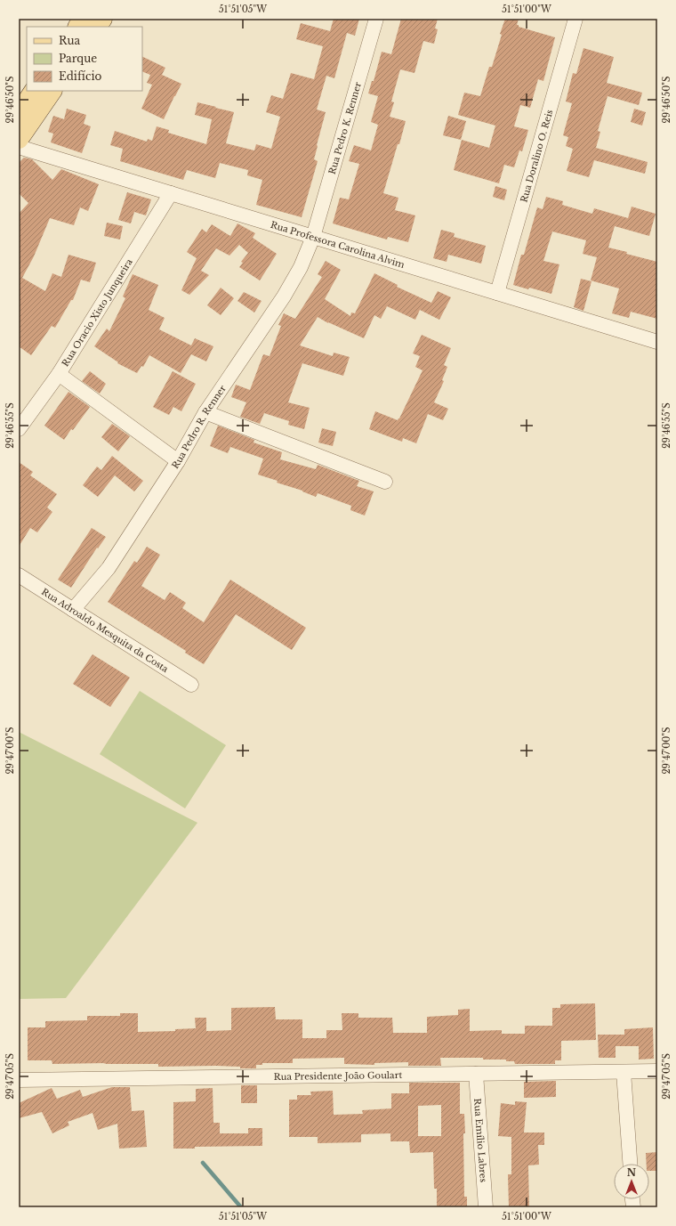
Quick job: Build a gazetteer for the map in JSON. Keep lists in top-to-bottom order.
{
  "streets": {
    "street": [
      "Rua Pedro K. Renner",
      "Rua Doralino O. Reis",
      "Rua Professora Carolina Alvim",
      "Rua Oracio Xisto Junqueira",
      "Rua Pedro R. Renner",
      "Rua Adroaldo Mesquita da Costa",
      "Rua Presidente João Goulart",
      "Rua Emílio Labres"
    ]
  },
  "crossings": [
    ["Rua Pedro K. Renner", "Rua Professora Carolina Alvim"],
    ["Rua Pedro K. Renner", "Rua Pedro R. Renner"],
    ["Rua Doralino O. Reis", "Rua Professora Carolina Alvim"],
    ["Rua Professora Carolina Alvim", "Rua Oracio Xisto Junqueira"],
    ["Rua Professora Carolina Alvim", "Rua Pedro R. Renner"],
    ["Rua Pedro R. Renner", "Rua Adroaldo Mesquita da Costa"],
    ["Rua Presidente João Goulart", "Rua Emílio Labres"]
  ],
  "legend": ["Rua", "Parque", "Edifício"],
  "north": "top",
  "coordinates": [
    "51°51'05\"W",
    "51°51'00\"W",
    "29°46'50\"S",
    "29°46'55\"S",
    "29°47'00\"S",
    "29°47'05\"S"
  ]
}
